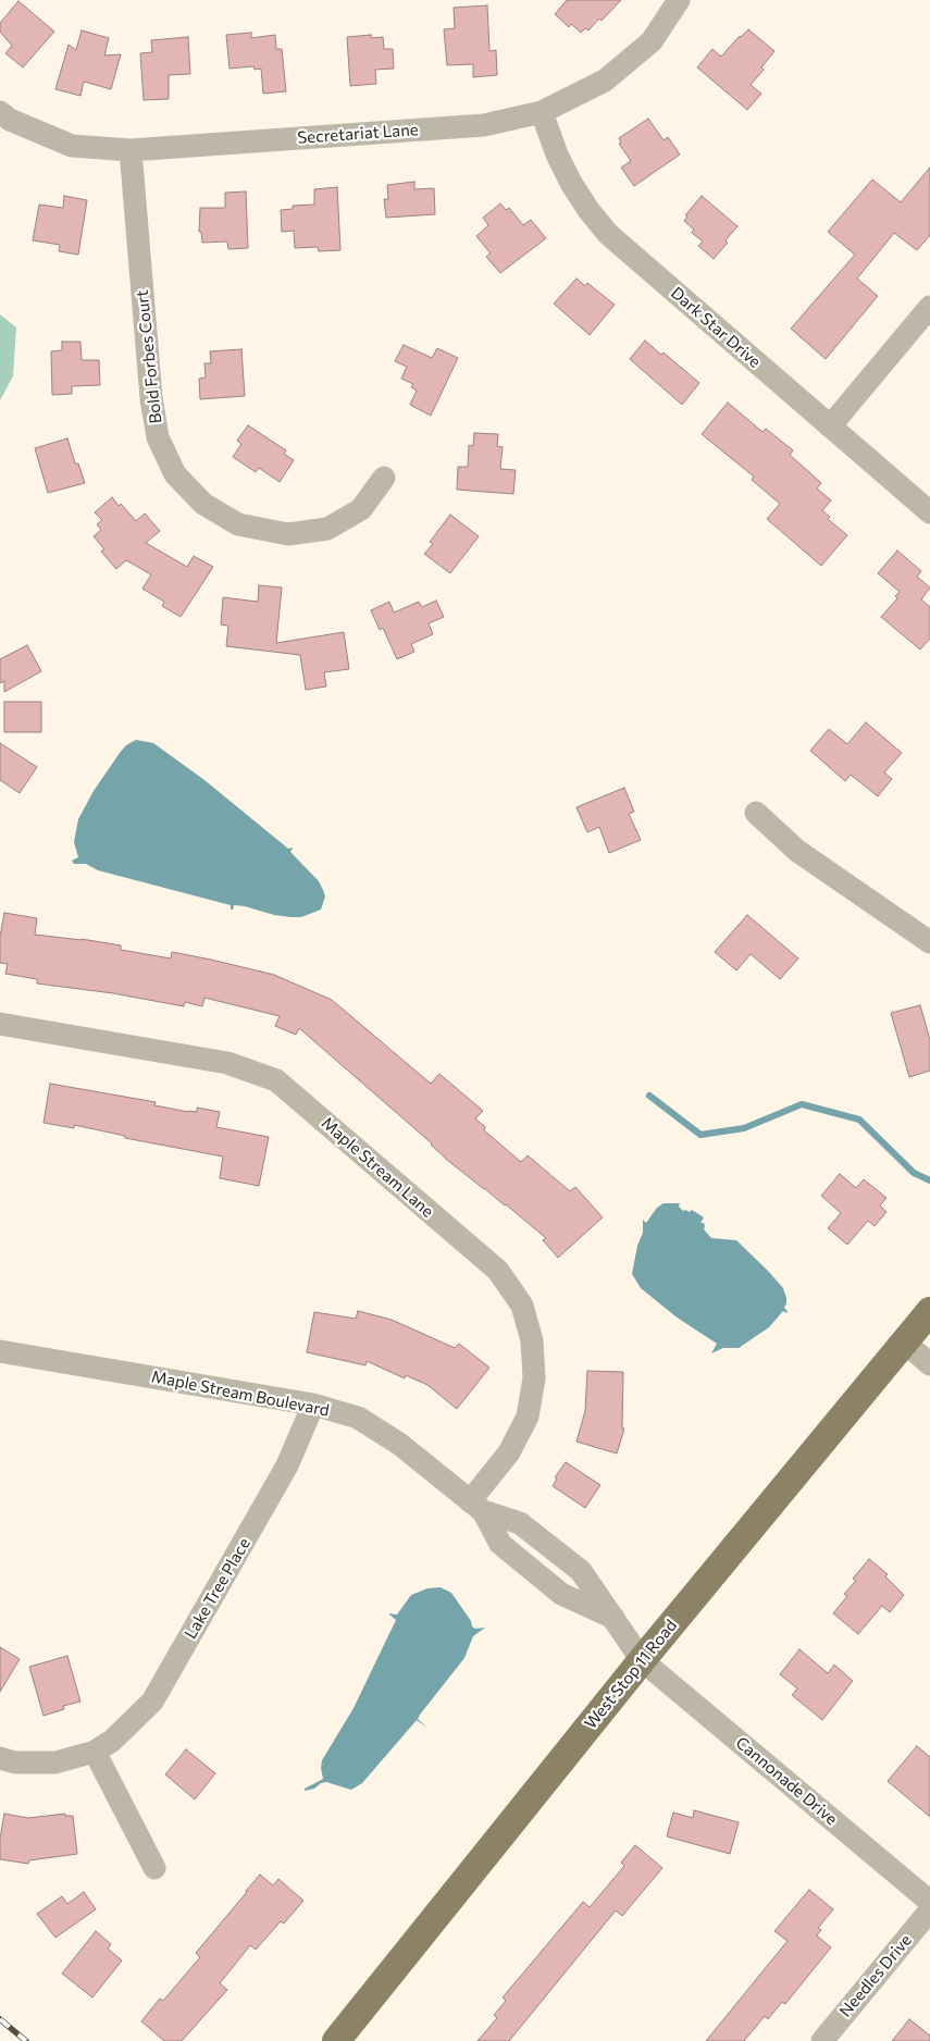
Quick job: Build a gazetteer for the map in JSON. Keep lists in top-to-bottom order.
{
  "streets": {
    "main road": ["West Stop 11 Road"],
    "street": [
      "Secretariat Lane",
      "Dark Star Drive",
      "Bold Forbes Court",
      "Maple Stream Lane",
      "Maple Stream Boulevard",
      "Lake Tree Place",
      "Cannonade Drive",
      "Needles Drive"
    ]
  },
  "crossings": [
    ["Secretariat Lane", "Dark Star Drive"],
    ["Secretariat Lane", "Bold Forbes Court"],
    ["Maple Stream Lane", "Maple Stream Boulevard"],
    ["Maple Stream Boulevard", "Lake Tree Place"],
    ["Maple Stream Boulevard", "West Stop 11 Road"],
    ["Maple Stream Boulevard", "Cannonade Drive"],
    ["West Stop 11 Road", "Cannonade Drive"]
  ]
}
